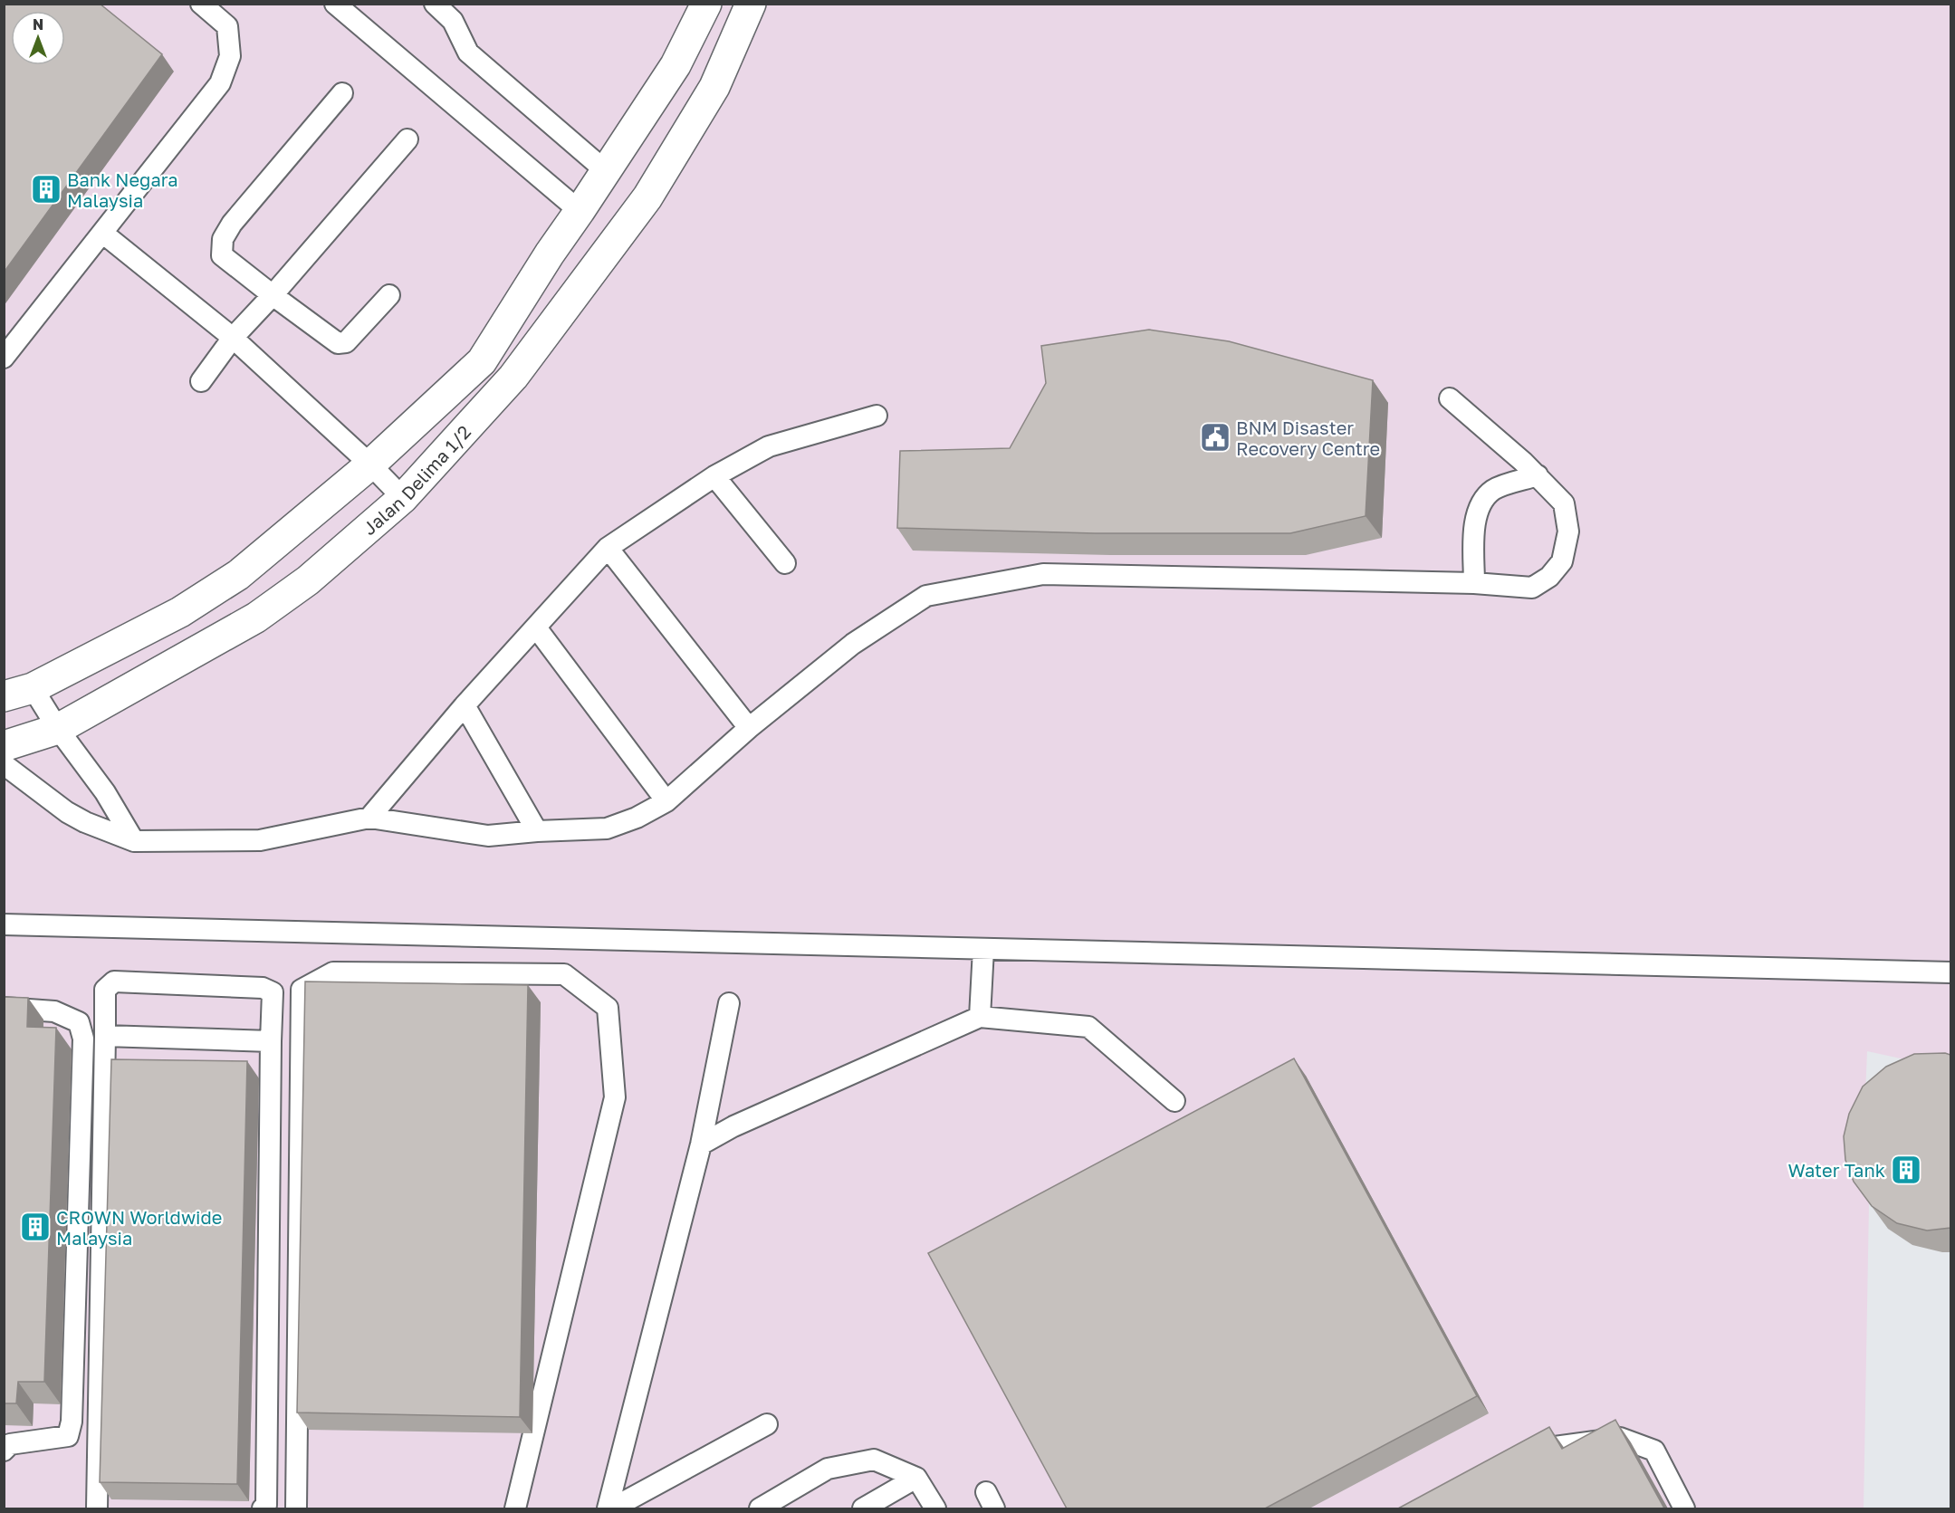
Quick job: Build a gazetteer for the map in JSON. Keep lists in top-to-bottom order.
{
  "streets": {
    "street": ["Jalan Delima 1/2"]
  },
  "places": {
    "building": ["Bank Negara Malaysia", "Water Tank", "CROWN Worldwide Malaysia"],
    "public building": ["BNM Disaster Recovery Centre"]
  },
  "north": "top"
}
